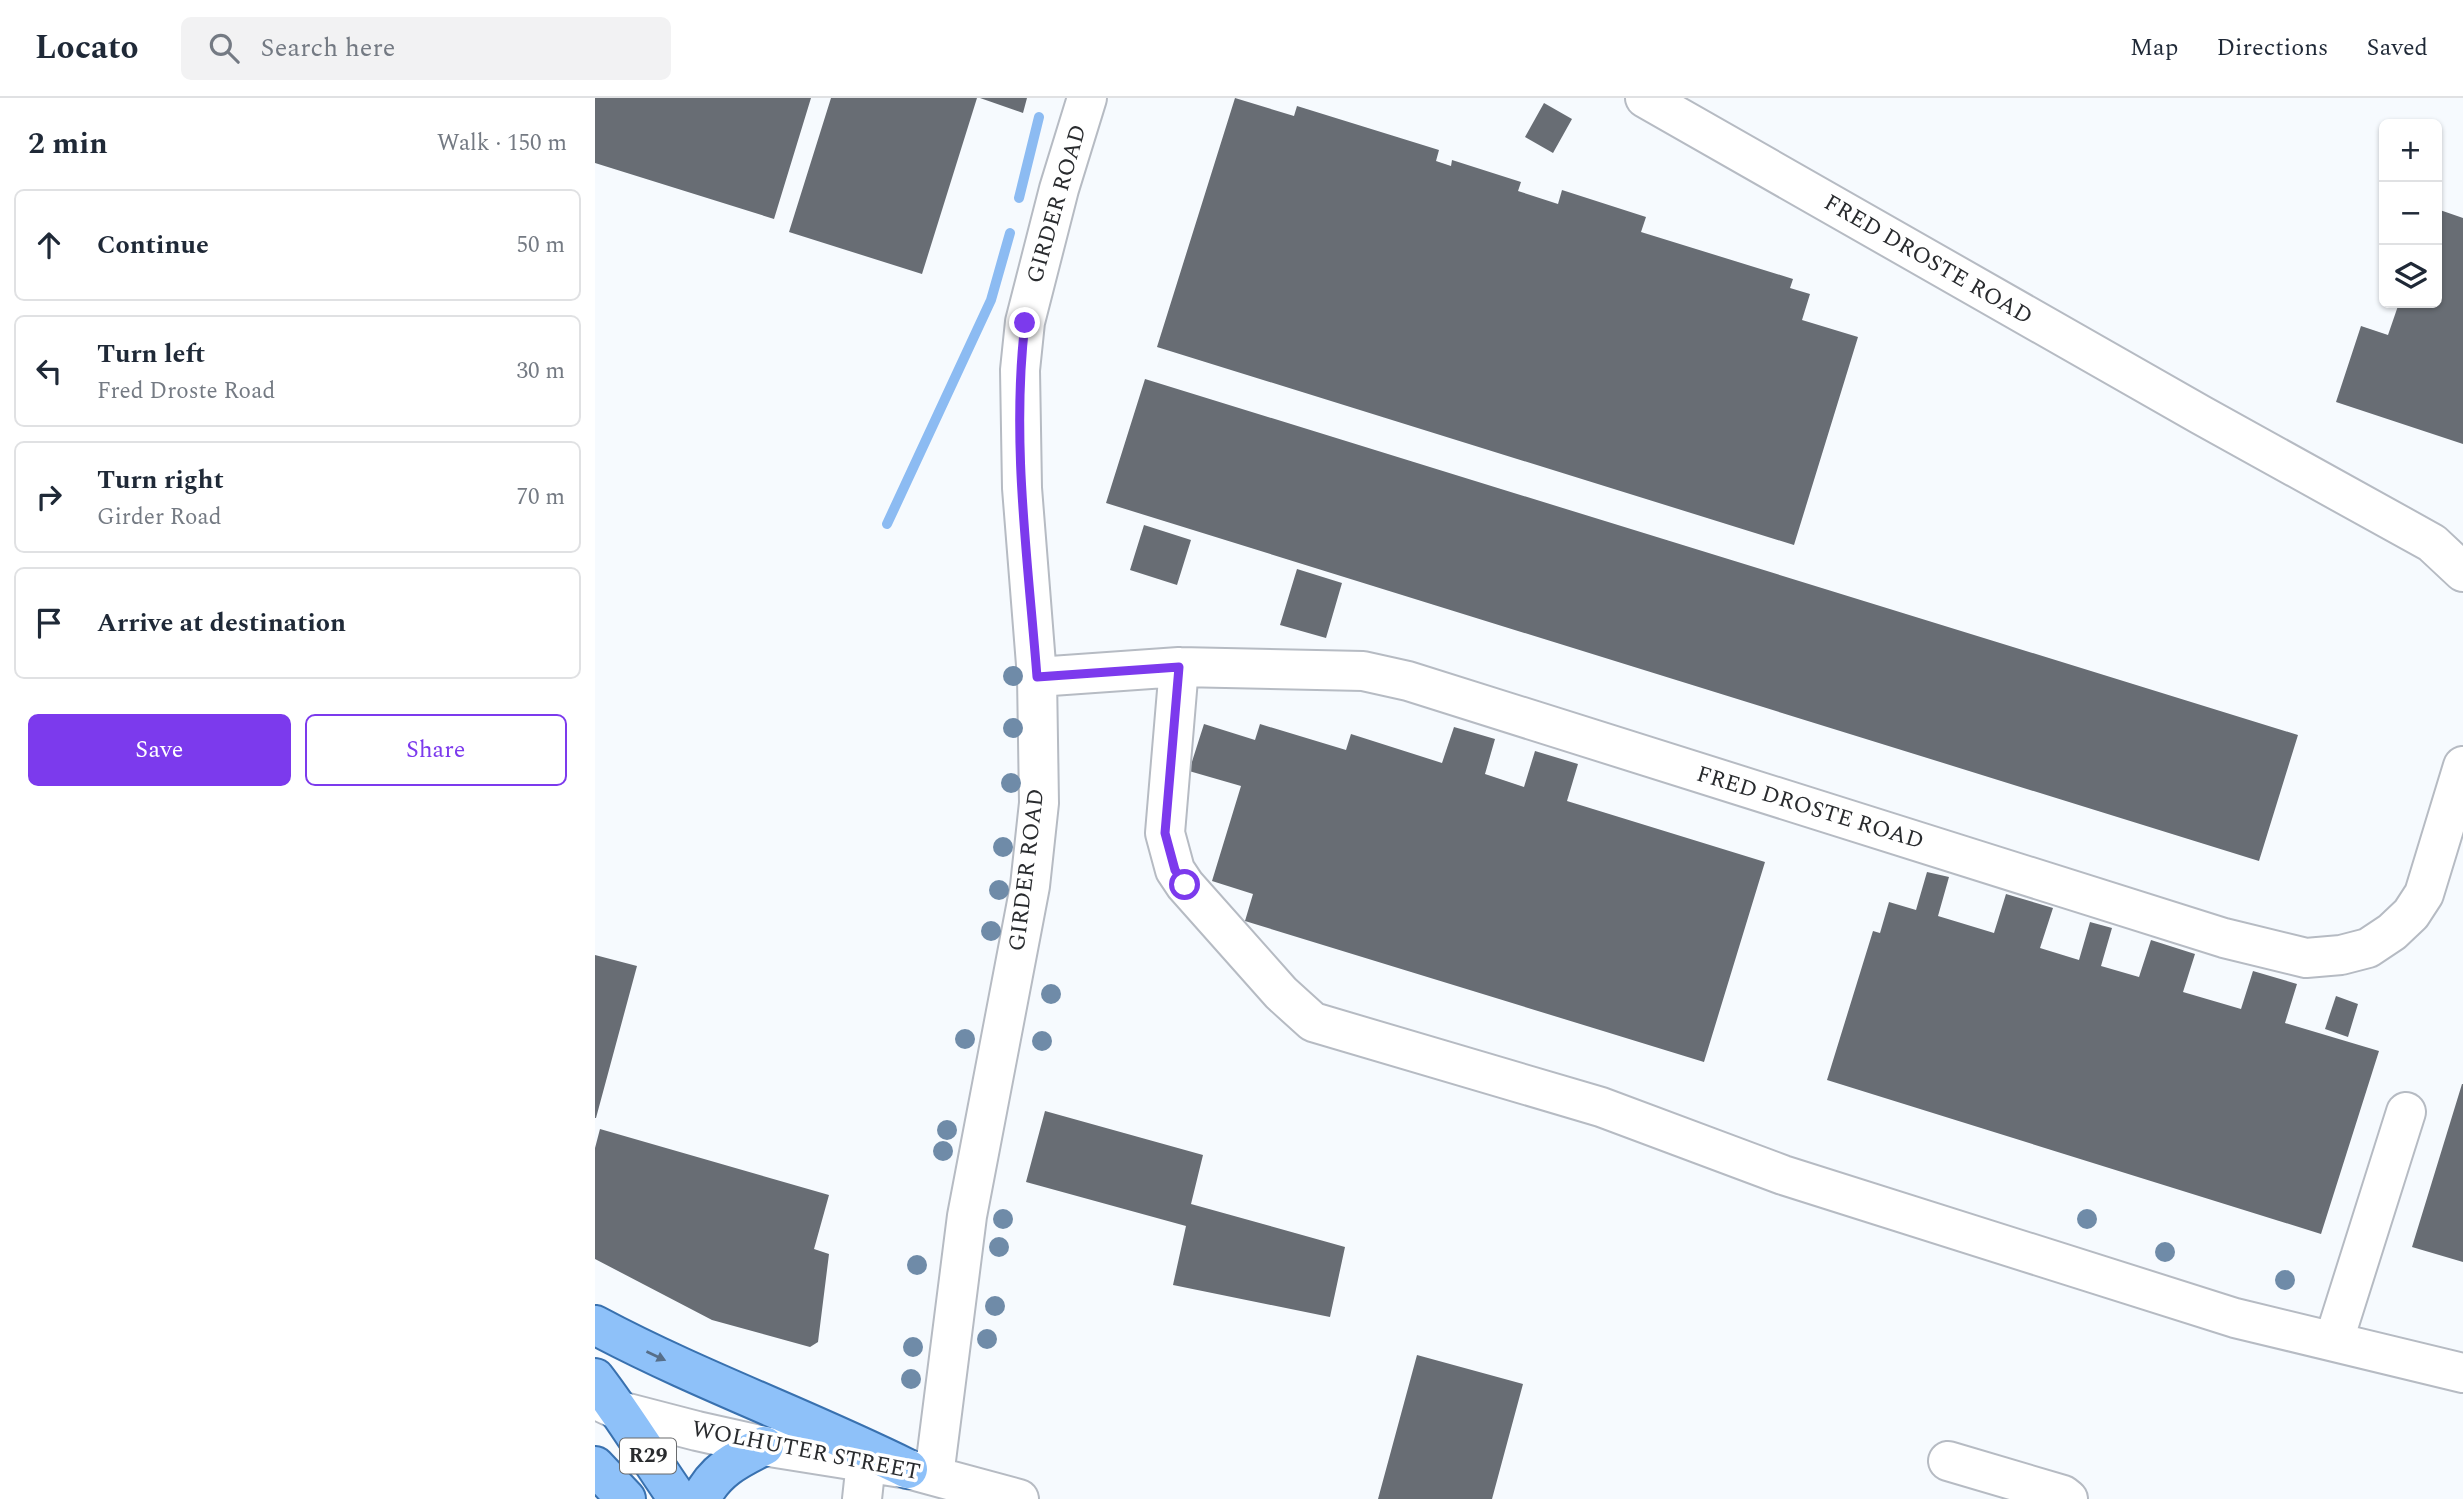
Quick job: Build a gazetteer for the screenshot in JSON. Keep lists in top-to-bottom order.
{
  "streets": {
    "main road": ["R29"],
    "street": ["GIRDER ROAD", "FRED DROSTE ROAD", "WOLHUTER STREET"]
  },
  "crossings": [
    ["GIRDER ROAD", "FRED DROSTE ROAD"],
    ["GIRDER ROAD", "WOLHUTER STREET"],
    ["WOLHUTER STREET", "R29"]
  ],
  "page": {
    "header": "Locato",
    "search": "Search here",
    "nav": ["Map", "Directions", "Saved"],
    "heading": ["2 min", "Walk · 150 m"],
    "map_buttons": ["+", "−"],
    "list": [
      ["Continue", "50 m"],
      ["Turn left", "Fred Droste Road", "30 m"],
      ["Turn right", "Girder Road", "70 m"],
      "Arrive at destination"
    ],
    "buttons": ["Save", "Share"]
  }
}
